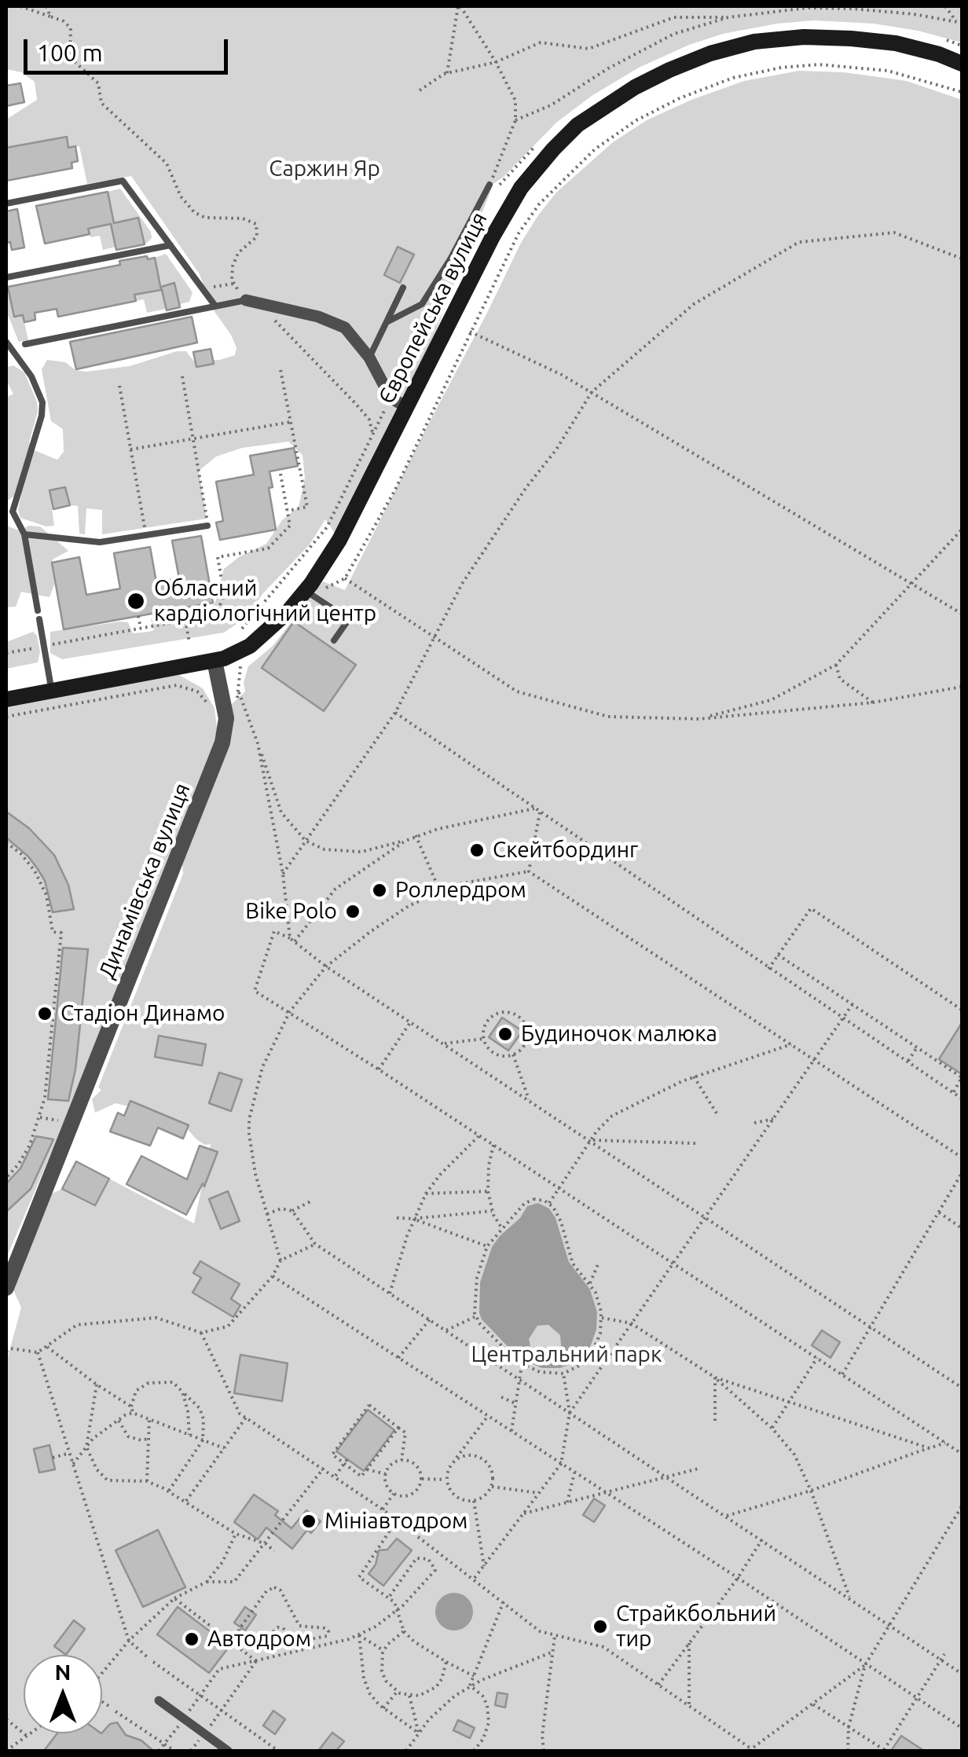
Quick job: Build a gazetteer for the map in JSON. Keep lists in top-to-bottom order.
{
  "streets": {
    "main road": ["Європейська вулиця"],
    "street": ["Динамівська вулиця"]
  },
  "crossings": [
    ["Європейська вулиця", "Динамівська вулиця"]
  ],
  "parks": ["Саржин Яр", "Центральний парк"],
  "places": [
    "Обласний кардiологiчний центр",
    "Скейтбординг",
    "Роллердром",
    "Bike Polo",
    "Стадіон Динамо",
    "Будиночок малюка",
    "Мініавтодром",
    "Страйкбольний тир",
    "Автодром"
  ],
  "scale_bar": "100 m",
  "north": "top"
}
